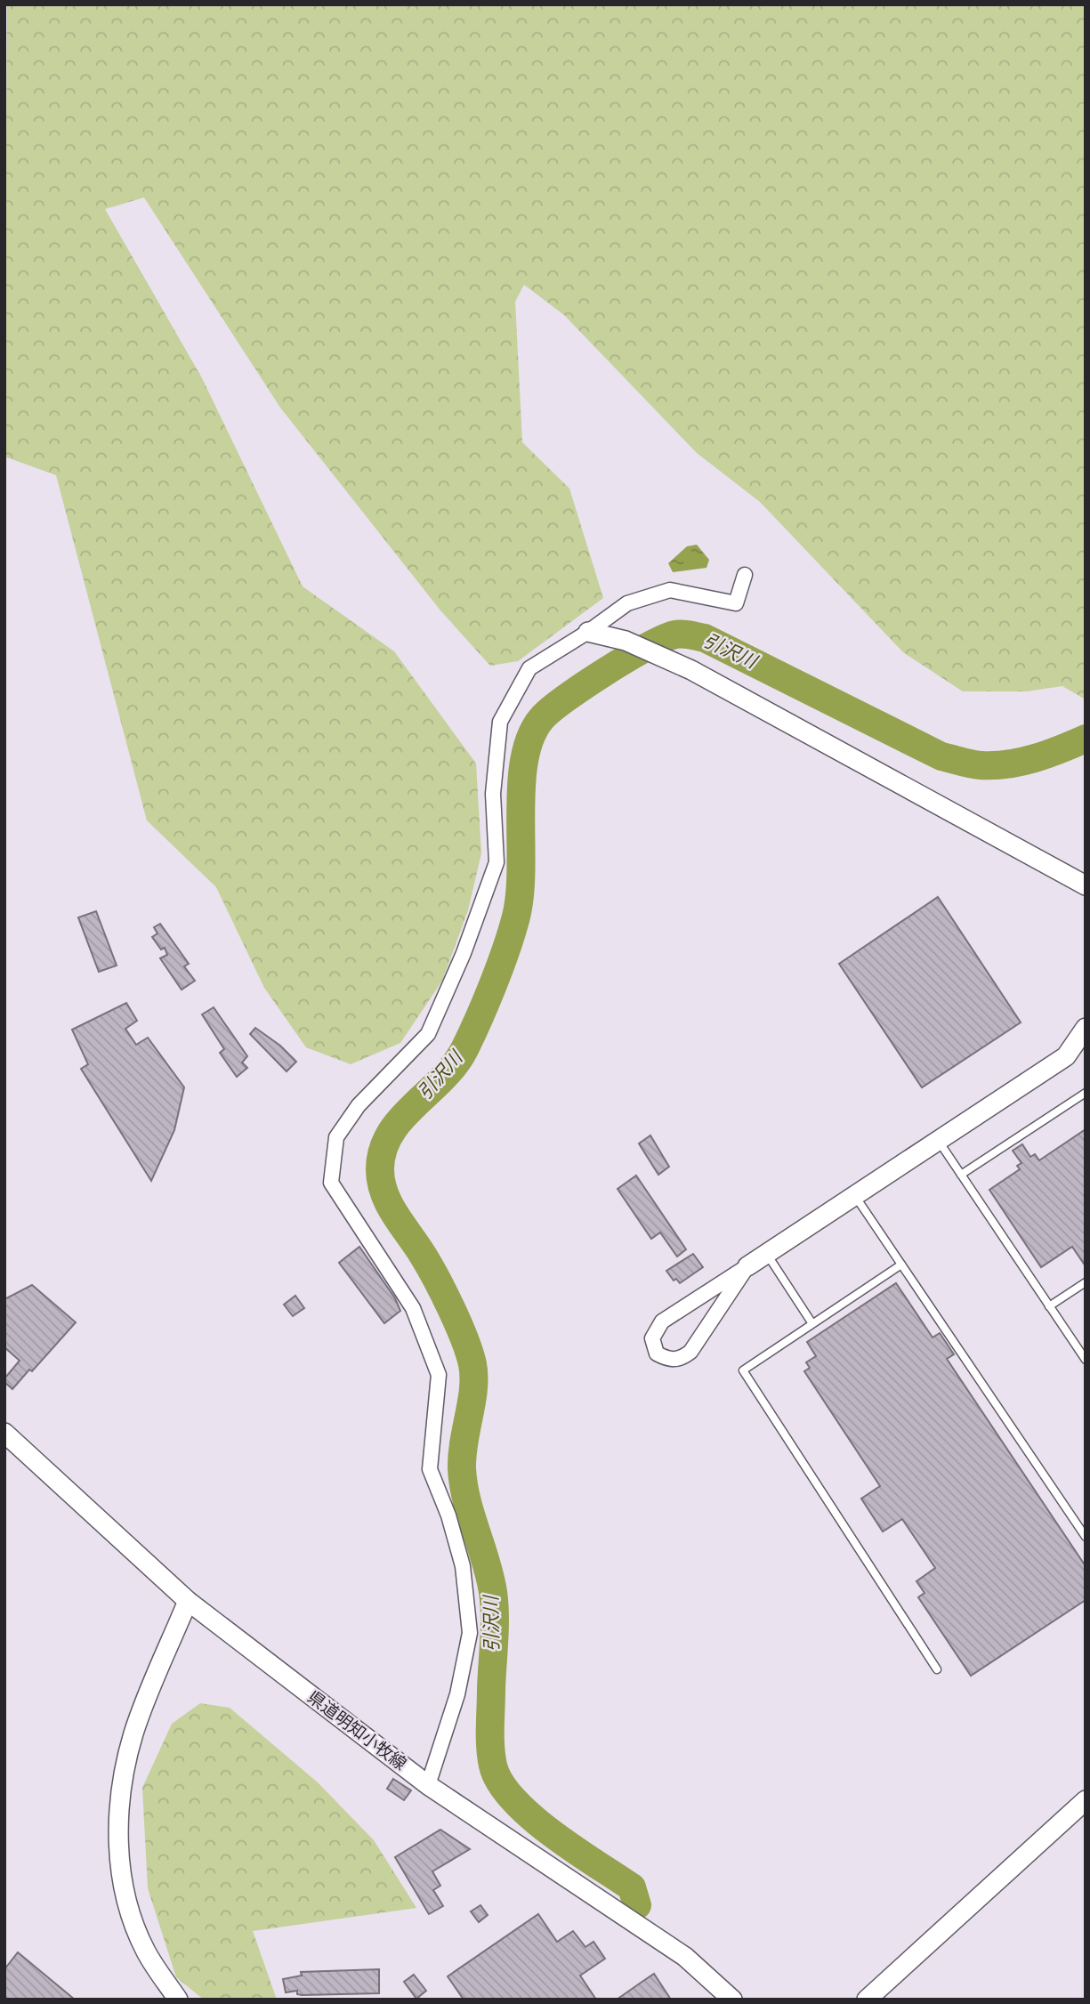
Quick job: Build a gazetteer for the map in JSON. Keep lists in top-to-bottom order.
{
  "streets": {
    "street": ["県道明知小牧線"]
  },
  "water": ["引沢川"]
}
